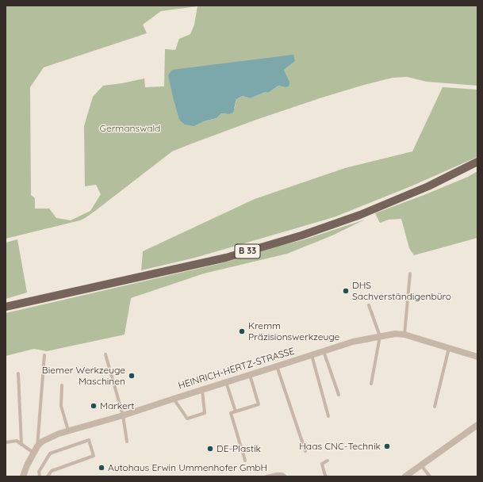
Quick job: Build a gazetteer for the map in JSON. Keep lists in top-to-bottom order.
{
  "streets": {
    "main road": ["B 33"],
    "street": ["HEINRICH-HERTZ-STRASSE"]
  },
  "parks": ["Germanswald"],
  "places": [
    "DHS Sachverständigenbüro",
    "Kremm Präzisionswerkzeuge",
    "Biemer Werkzeuge Maschinen",
    "Markert",
    "Haas CNC-Technik",
    "DE-Plastik",
    "Autohaus Erwin Ummenhofer GmbH"
  ]
}
